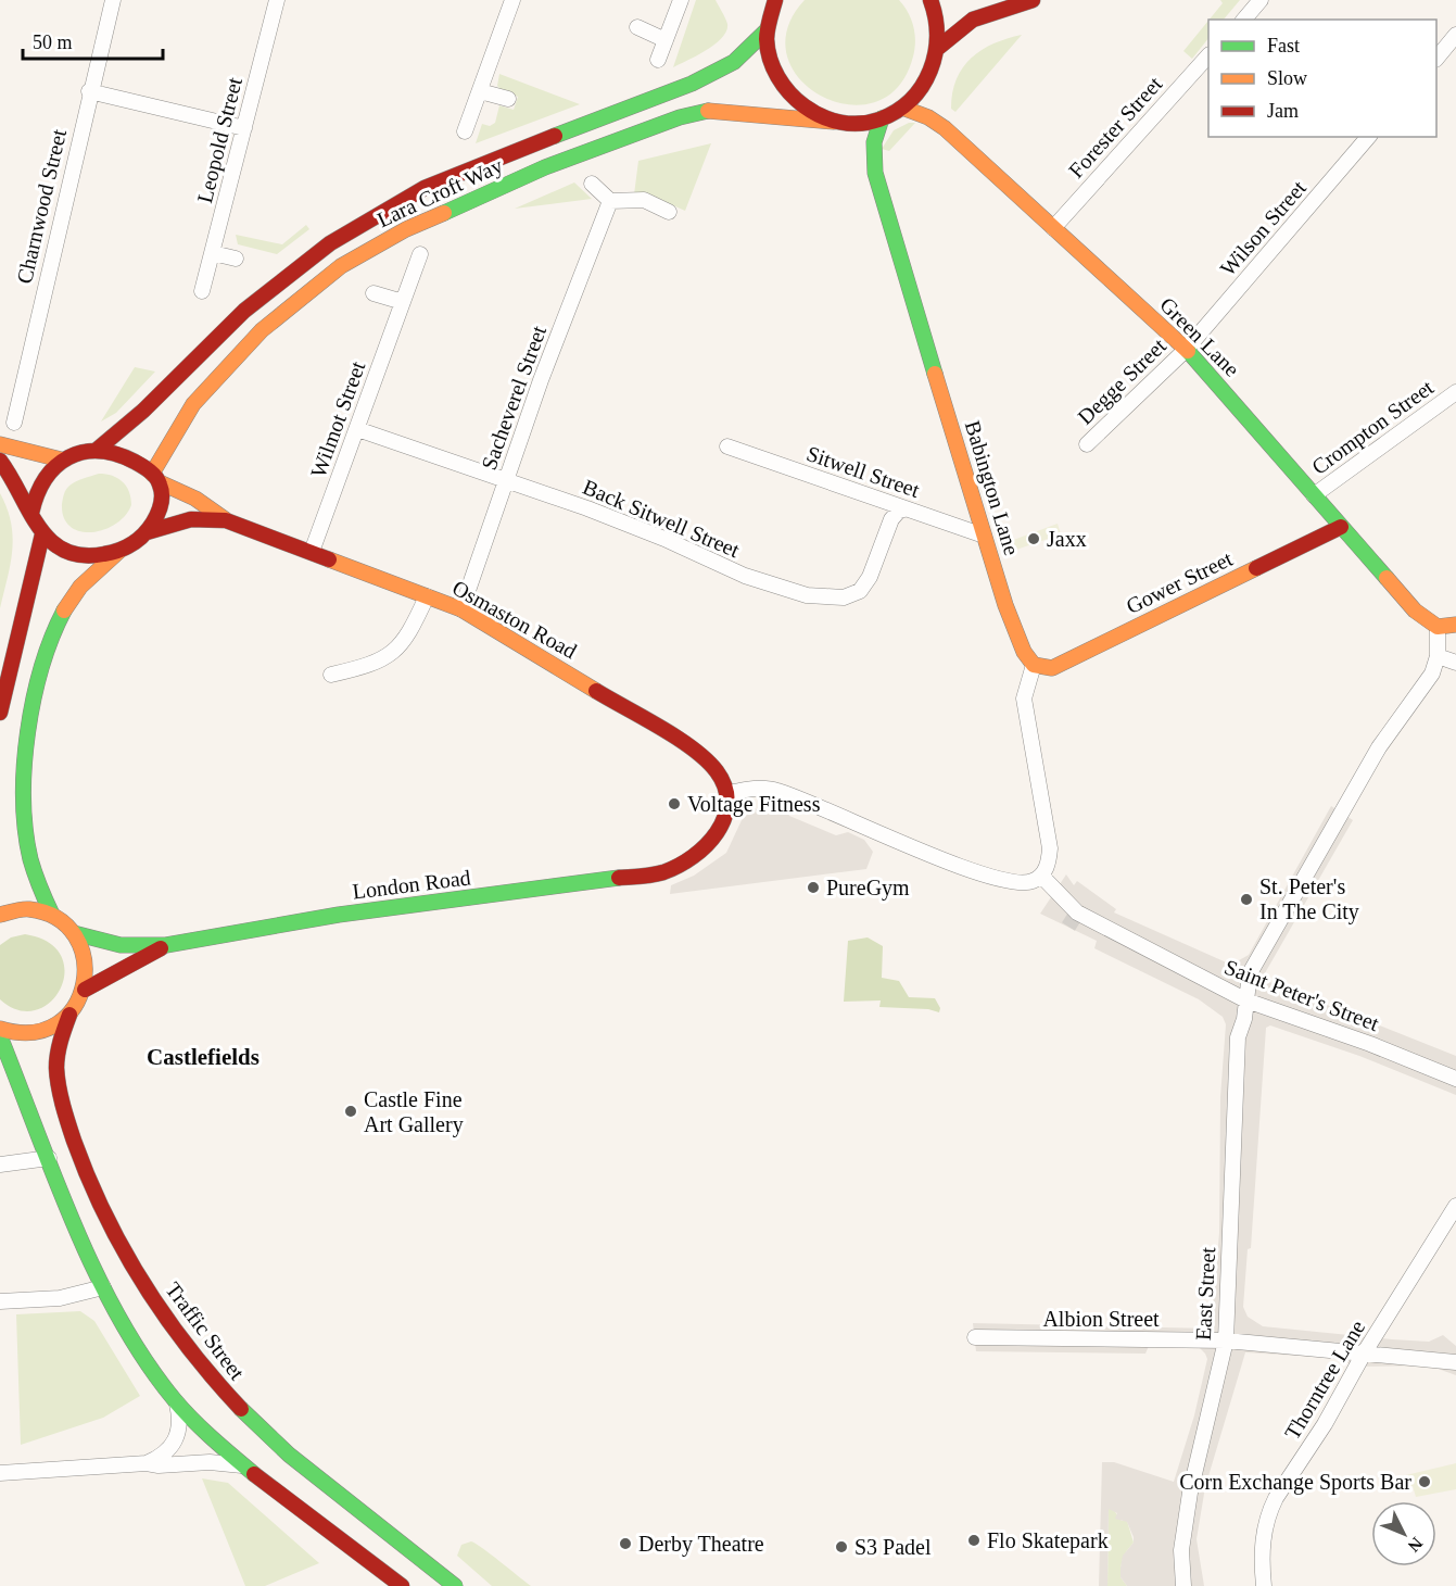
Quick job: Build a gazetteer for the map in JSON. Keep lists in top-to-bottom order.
{
  "streets": {
    "main road": [
      "Lara Croft Way",
      "Green Lane",
      "Babington Lane",
      "Gower Street",
      "Osmaston Road",
      "London Road",
      "Traffic Street"
    ],
    "street": [
      "Forester Street",
      "Leopold Street",
      "Charnwood Street",
      "Wilson Street",
      "Degge Street",
      "Sacheverel Street",
      "Wilmot Street",
      "Crompton Street",
      "Sitwell Street",
      "Back Sitwell Street",
      "Saint Peter's Street",
      "East Street",
      "Albion Street",
      "Thorntree Lane"
    ]
  },
  "crossings": [
    ["Forester Street", "Green Lane"],
    ["Lara Croft Way", "Babington Lane"],
    ["Lara Croft Way", "Osmaston Road"],
    ["Wilson Street", "Green Lane"],
    ["Wilson Street", "Degge Street"],
    ["Green Lane", "Degge Street"],
    ["Green Lane", "Crompton Street"],
    ["Green Lane", "Gower Street"],
    ["Sacheverel Street", "Back Sitwell Street"],
    ["Sacheverel Street", "Osmaston Road"],
    ["Wilmot Street", "Back Sitwell Street"],
    ["Wilmot Street", "Osmaston Road"],
    ["Sitwell Street", "Babington Lane"],
    ["Sitwell Street", "Back Sitwell Street"],
    ["Babington Lane", "Gower Street"],
    ["Osmaston Road", "London Road"],
    ["Saint Peter's Street", "East Street"],
    ["East Street", "Albion Street"],
    ["Albion Street", "Thorntree Lane"]
  ],
  "districts": ["Castlefields"],
  "places": [
    "Jaxx",
    "Voltage Fitness",
    "PureGym",
    "St. Peter's In The City",
    "Castle Fine Art Gallery",
    "Corn Exchange Sports Bar",
    "Flo Skatepark",
    "Derby Theatre",
    "S3 Padel"
  ],
  "legend": ["Fast", "Slow", "Jam"],
  "scale_bar": "50 m",
  "north": "bottom right"
}
